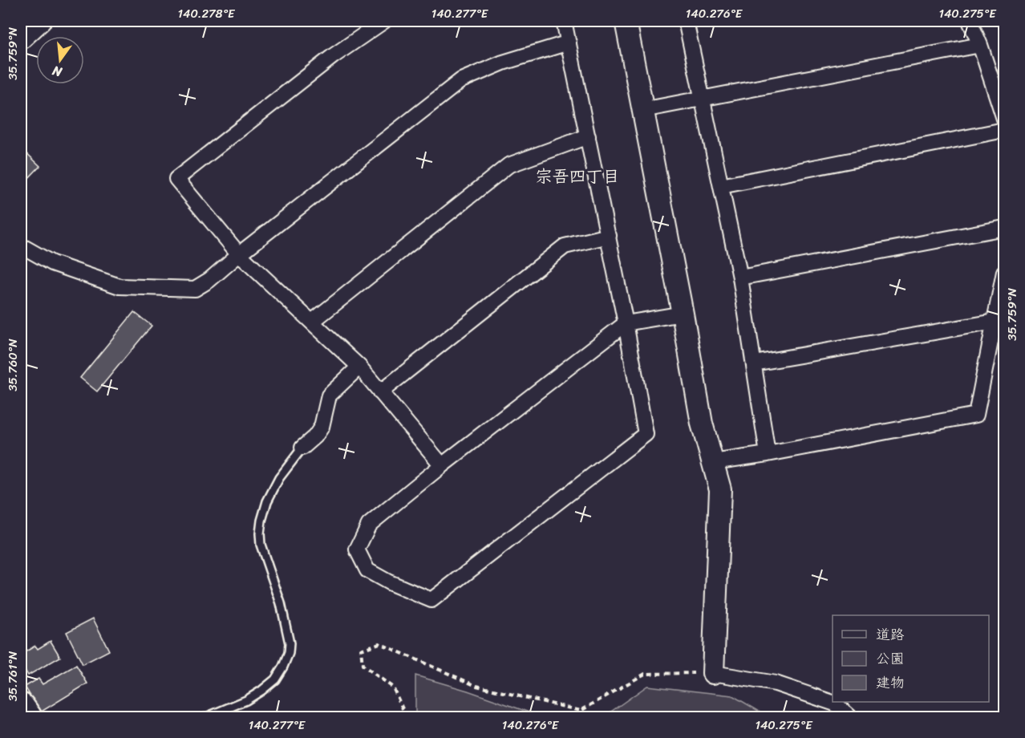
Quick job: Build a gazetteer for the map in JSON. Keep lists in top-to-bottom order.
{
  "districts": ["宗吾四丁目"],
  "legend": ["道路", "公園", "建物"],
  "north": "bottom",
  "coordinates": [
    "140.278°E",
    "140.277°E",
    "140.276°E",
    "140.275°E",
    "35.759°N",
    "35.760°N",
    "35.761°N"
  ]
}
